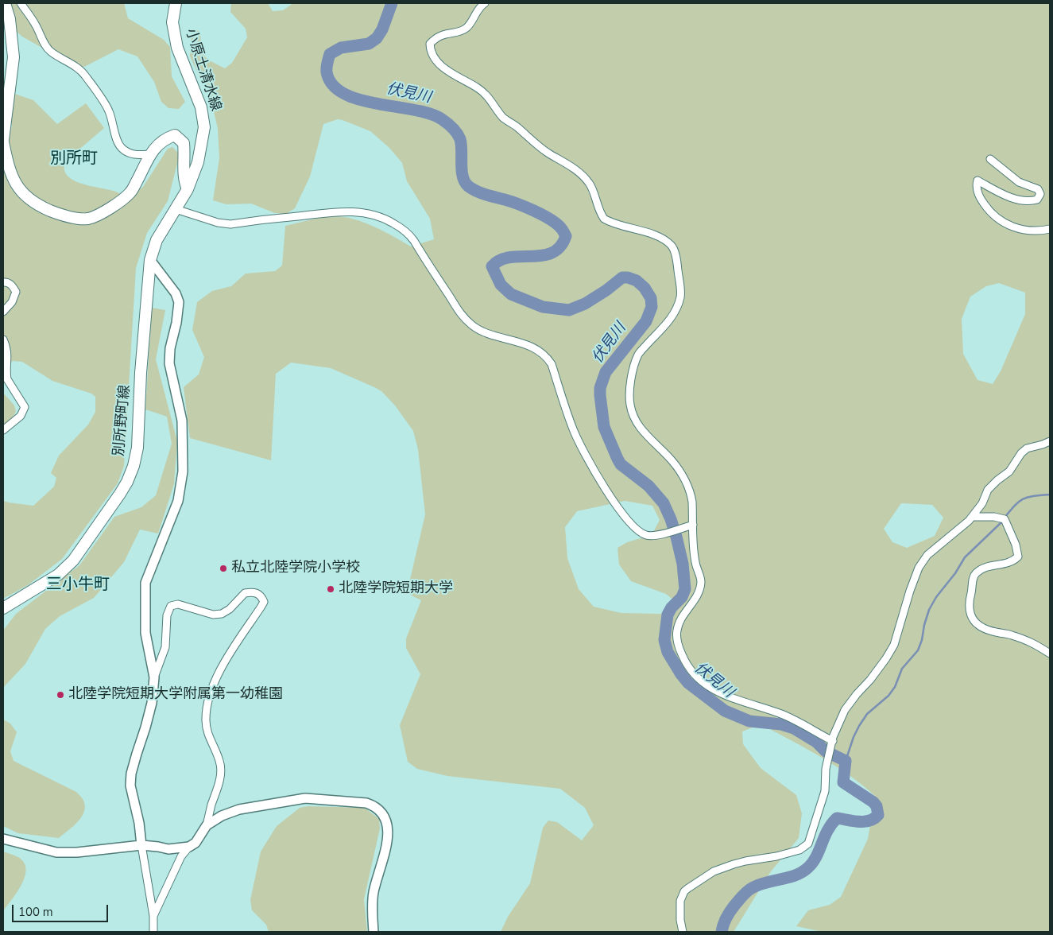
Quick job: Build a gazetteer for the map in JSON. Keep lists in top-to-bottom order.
{
  "streets": {
    "main road": ["小原土清水線", "別所野町線"]
  },
  "crossings": [
    ["小原土清水線", "別所野町線"]
  ],
  "districts": ["別所町", "三小牛町"],
  "water": ["伏見川"],
  "places": ["私立北陸学院小学校", "北陸学院短期大学", "北陸学院短期大学附属第一幼稚園"],
  "scale_bar": "100 m"
}
